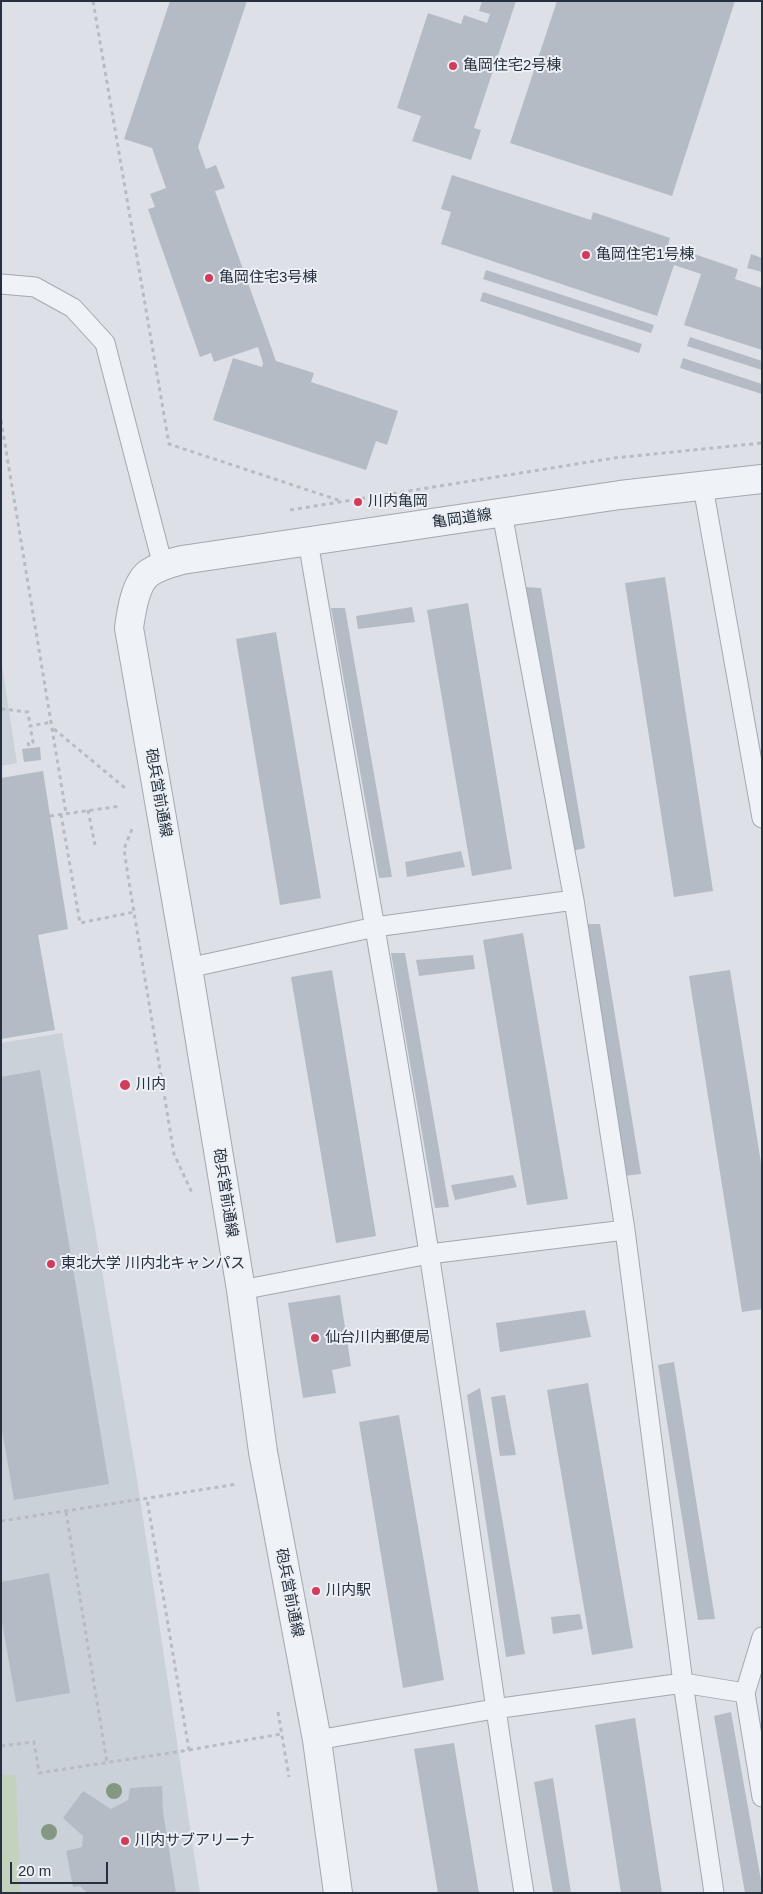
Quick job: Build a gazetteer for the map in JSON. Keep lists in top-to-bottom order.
{
  "streets": {
    "street": ["亀岡道線", "砲兵営前通線"]
  },
  "crossings": [
    ["亀岡道線", "砲兵営前通線"]
  ],
  "places": [
    "亀岡住宅2号棟",
    "亀岡住宅1号棟",
    "亀岡住宅3号棟",
    "川内亀岡",
    "川内",
    "東北大学 川内北キャンパス",
    "仙台川内郵便局",
    "川内駅",
    "川内サブアリーナ"
  ],
  "scale_bar": "20 m"
}
